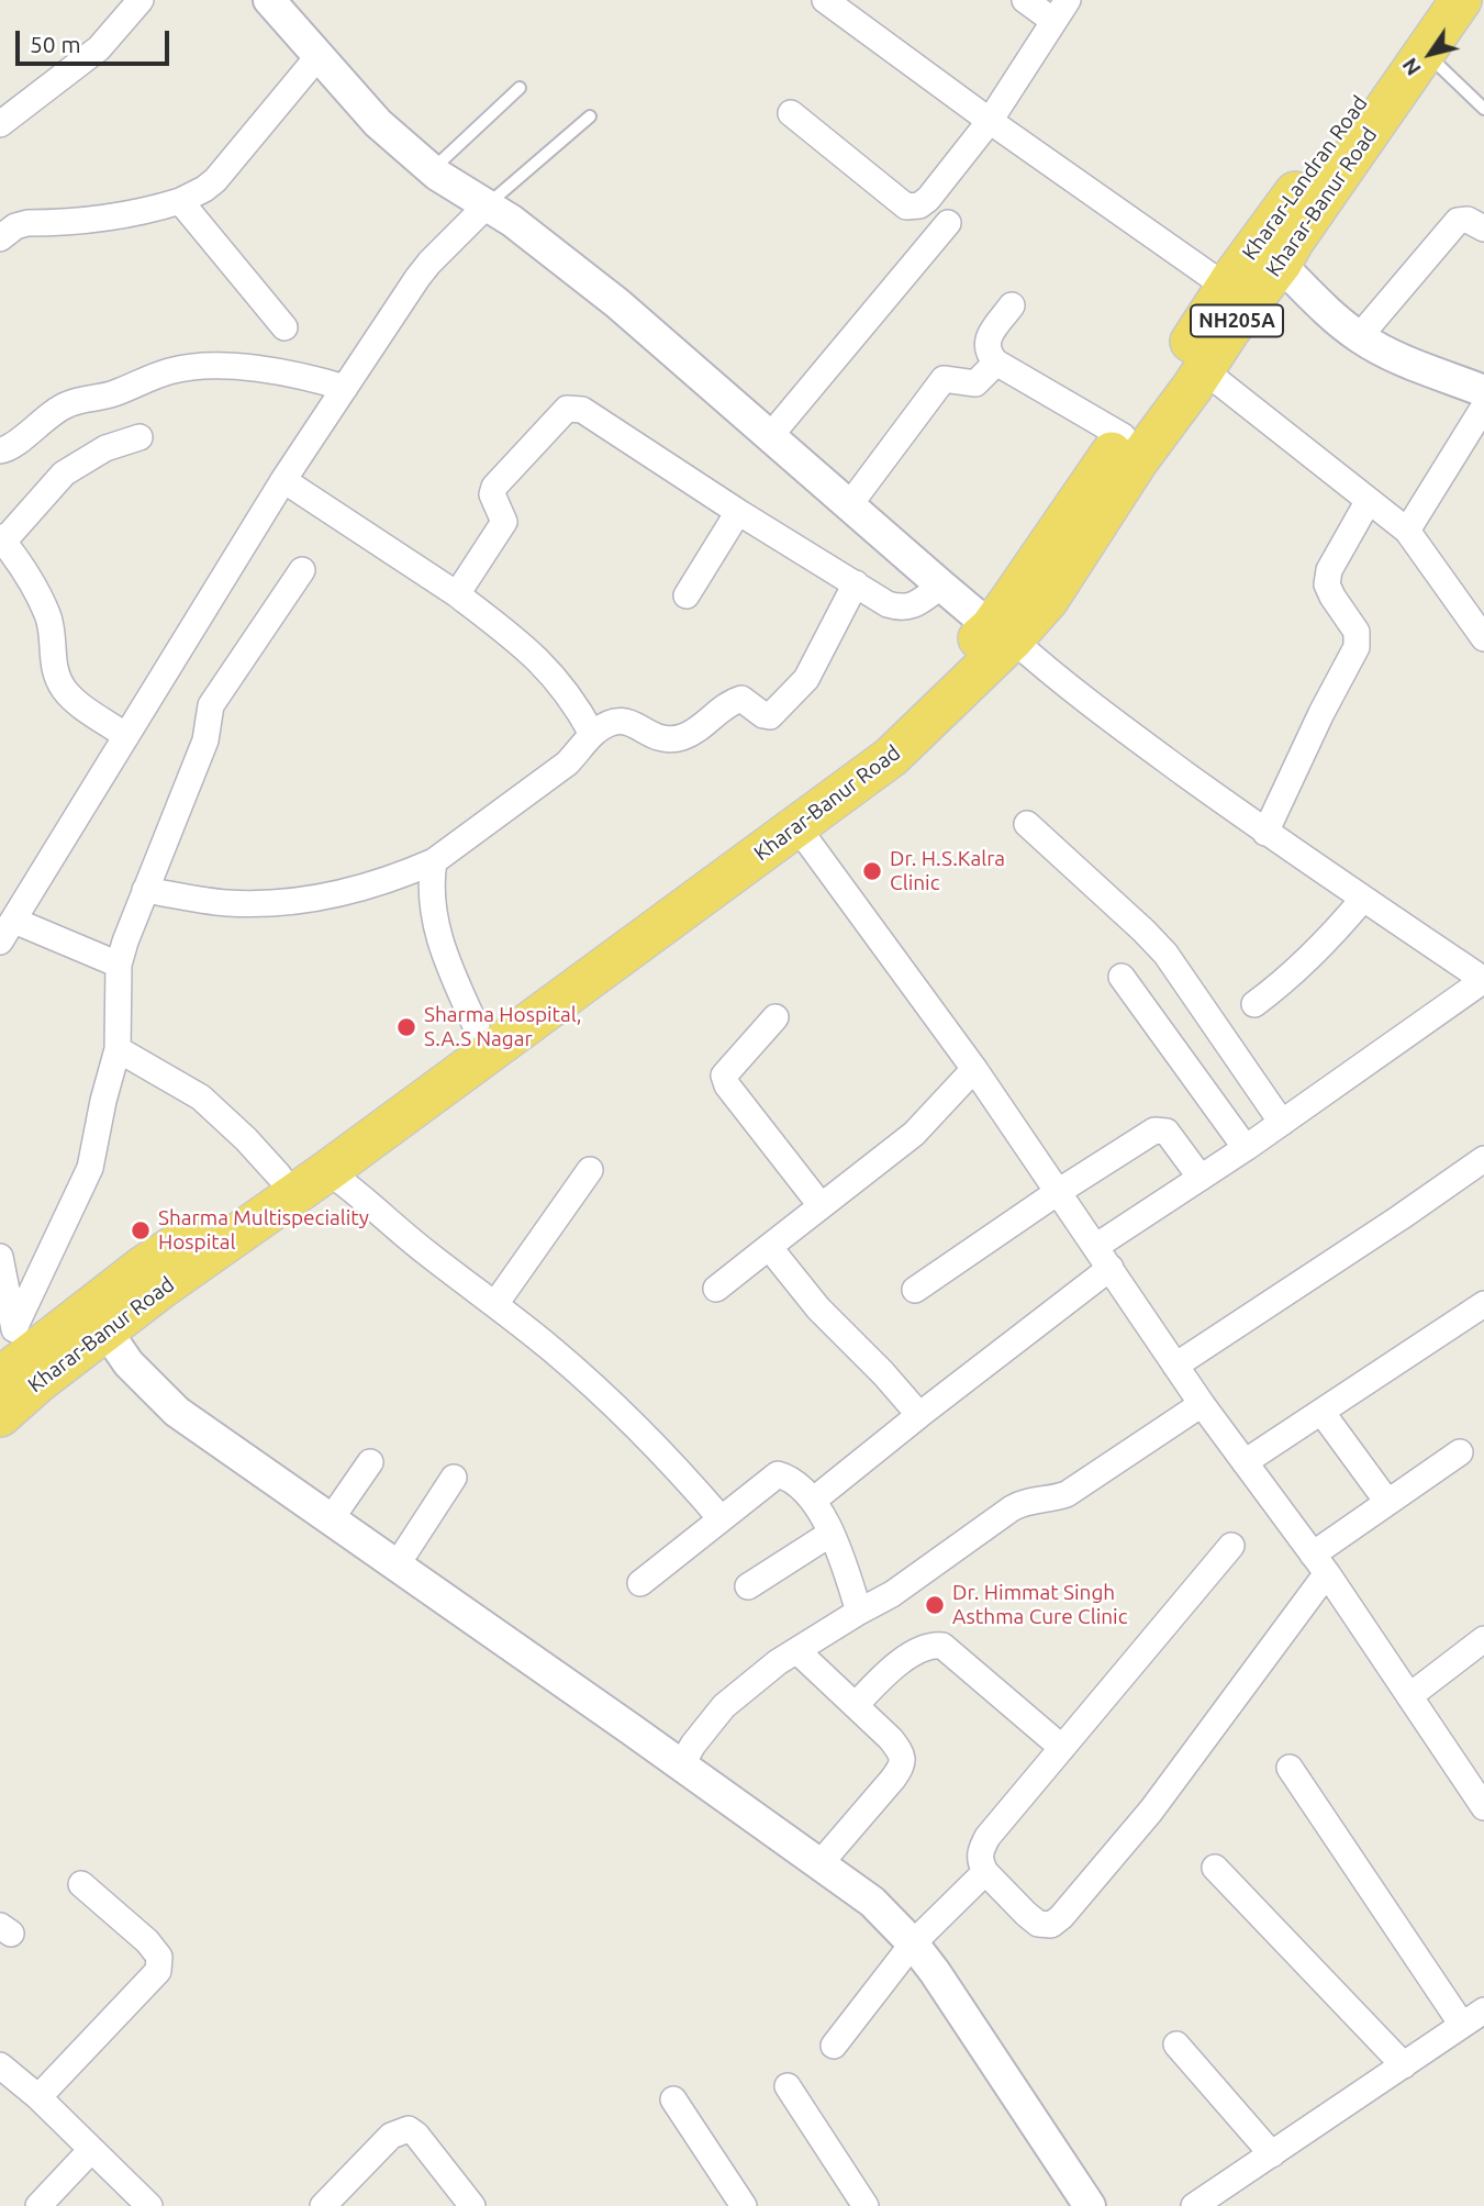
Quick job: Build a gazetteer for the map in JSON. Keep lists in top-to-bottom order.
{
  "streets": {
    "highway": ["Kharar-Landran Road", "Kharar-Banur Road", "NH205A"]
  },
  "crossings": [
    ["Kharar-Landran Road", "Kharar-Banur Road"],
    ["Kharar-Landran Road", "NH205A"],
    ["Kharar-Banur Road", "NH205A"]
  ],
  "places": [
    "Dr. H.S.Kalra Clinic",
    "Sharma Hospital, S.A.S Nagar",
    "Sharma Multispeciality Hospital",
    "Dr. Himmat Singh Asthma Cure Clinic"
  ],
  "scale_bar": "50 m",
  "north": "bottom left"
}
